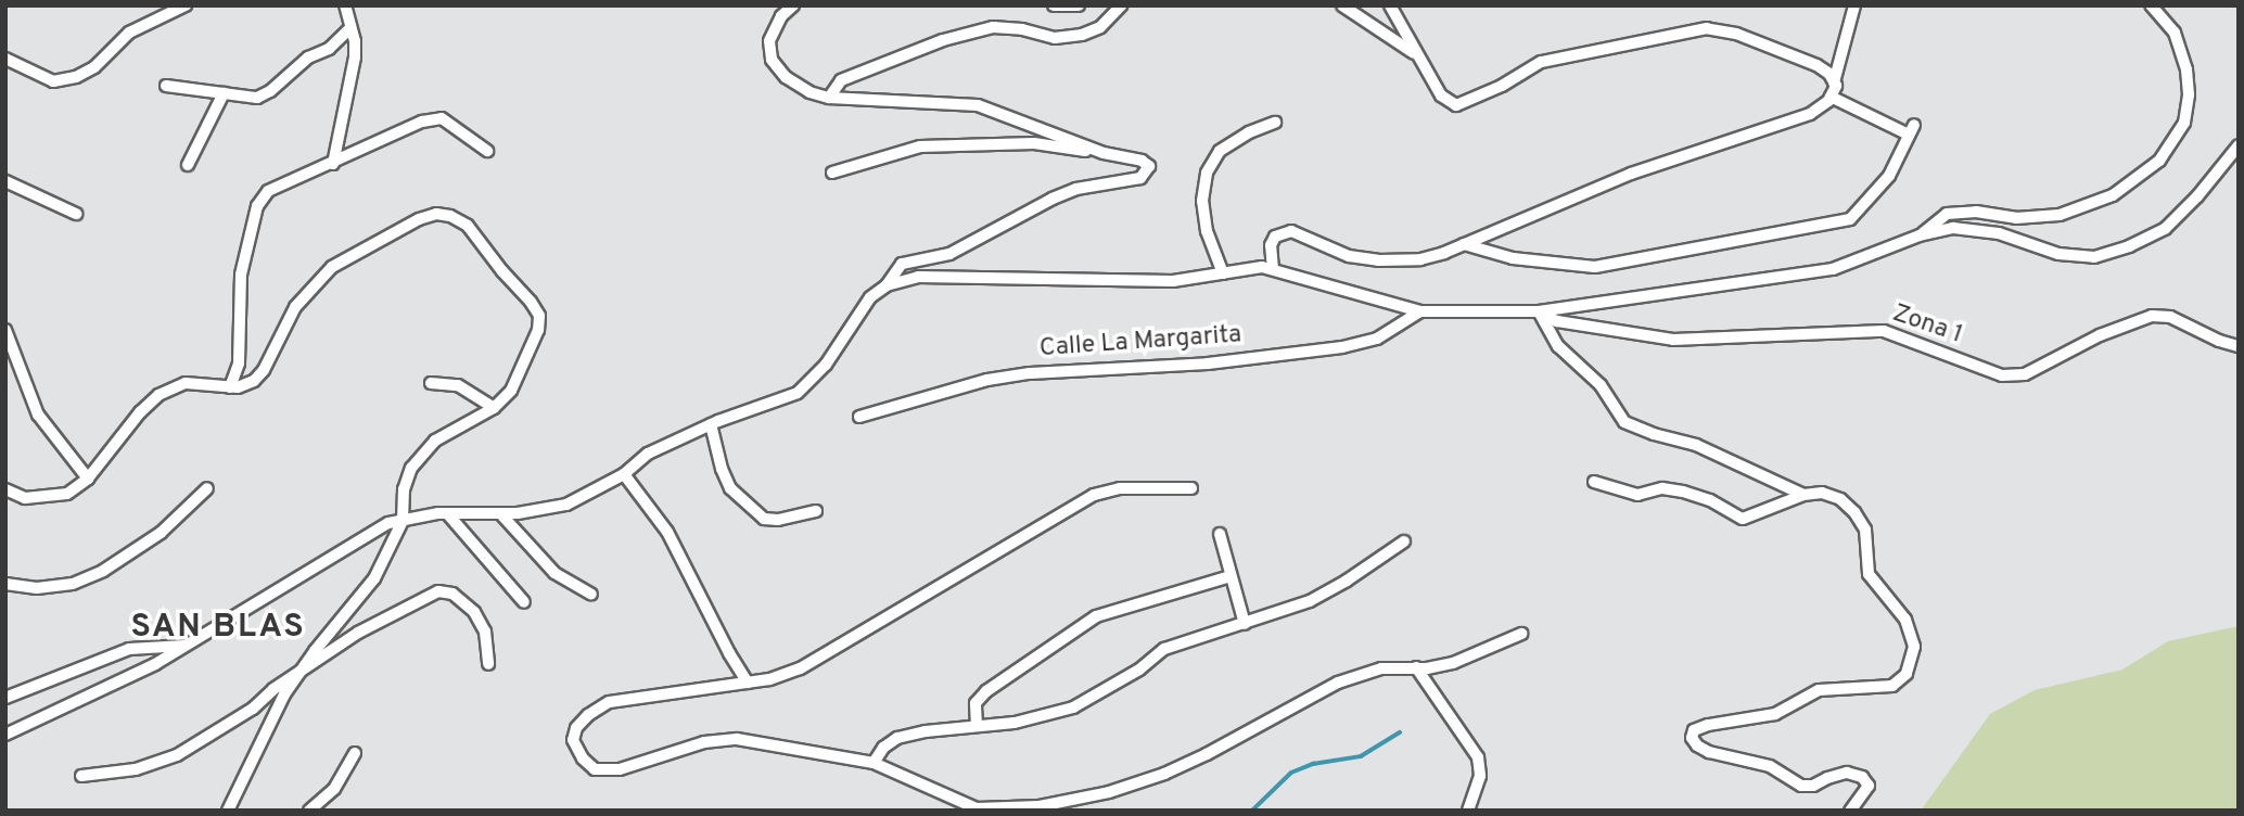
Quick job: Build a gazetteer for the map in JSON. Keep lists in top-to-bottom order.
{
  "streets": {
    "street": ["Zona 1", "Calle La Margarita"]
  },
  "districts": ["SAN BLAS"]
}
